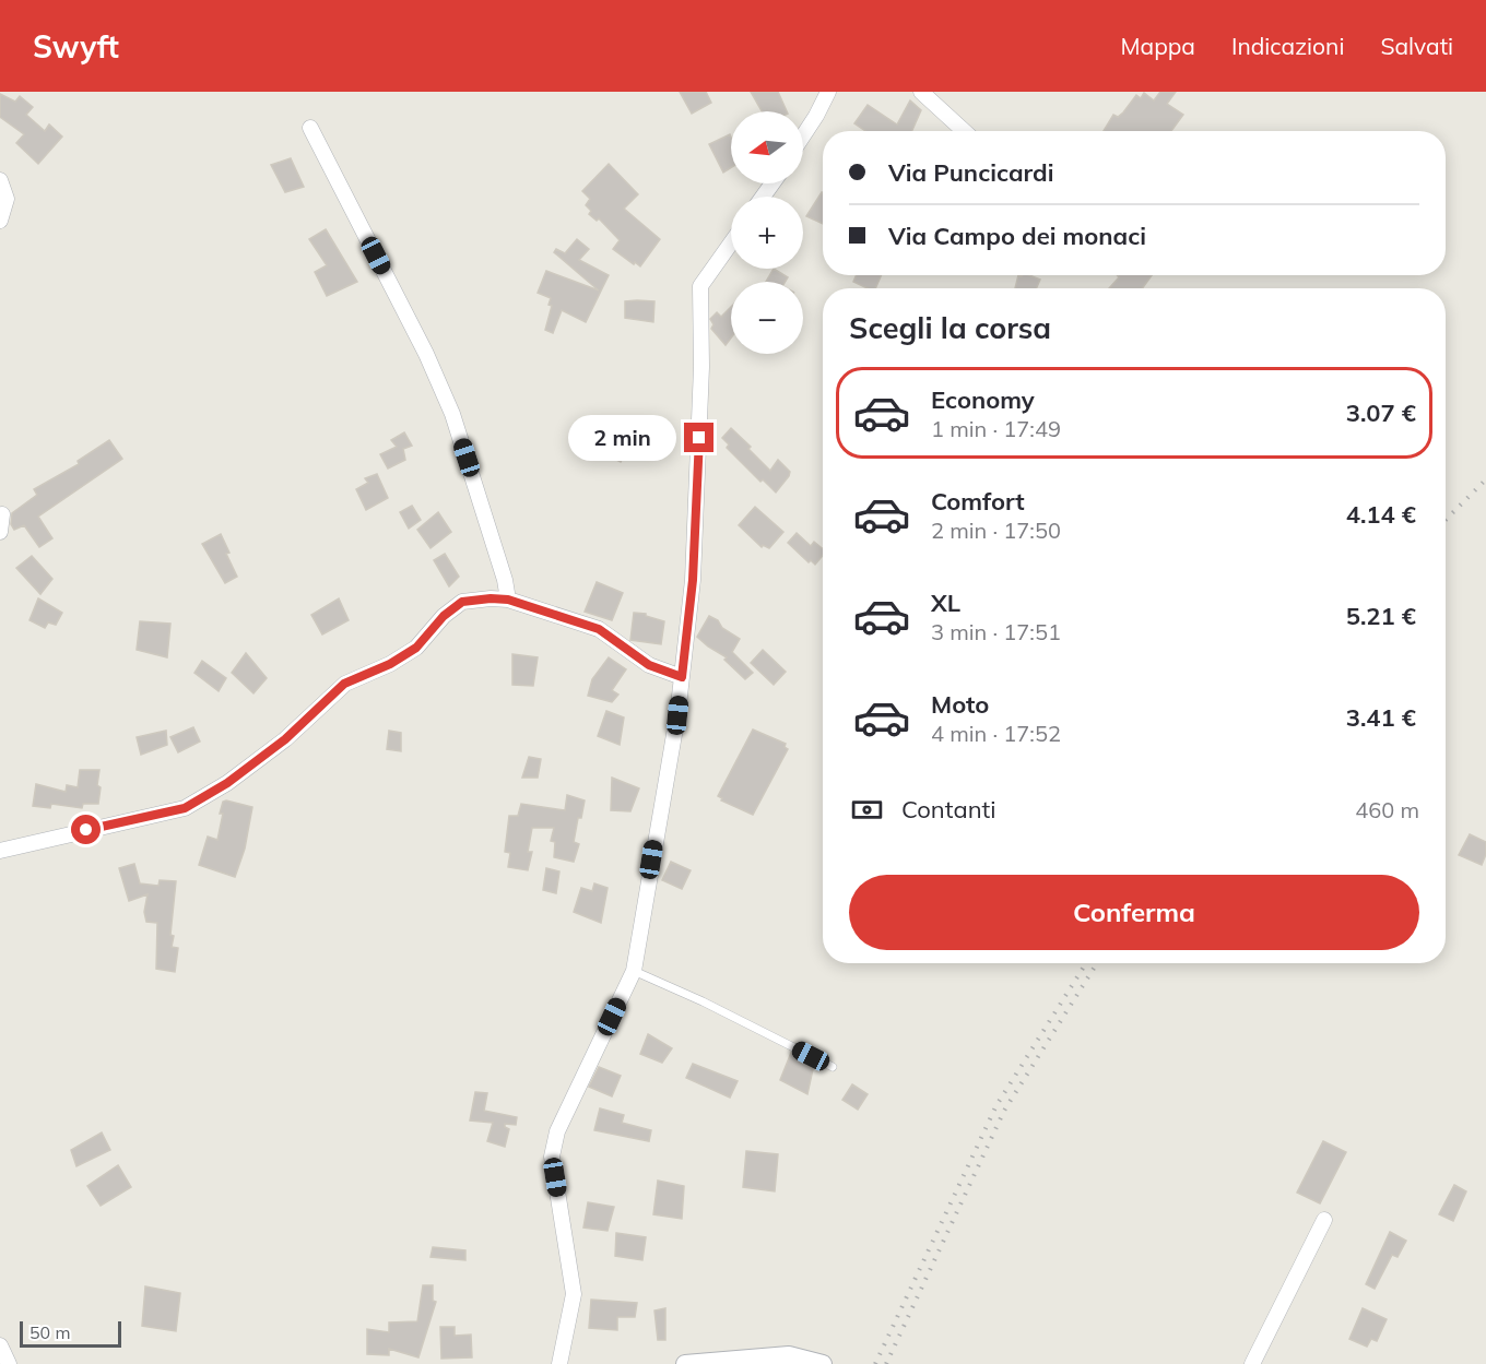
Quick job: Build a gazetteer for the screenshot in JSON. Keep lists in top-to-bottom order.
{
  "scale_bar": "50 m",
  "north": "left",
  "page": {
    "header": "Swyft",
    "nav": ["Mappa", "Indicazioni", "Salvati"],
    "map_buttons": ["+", "−"],
    "banner": ["Via Puncicardi", "Via Campo dei monaci"],
    "heading": "Scegli la corsa",
    "list": [
      {
        "name": "Economy",
        "note": "1 min · 17:49",
        "value": "3.07 €"
      },
      {
        "name": "Comfort",
        "note": "2 min · 17:50",
        "value": "4.14 €"
      },
      {
        "name": "XL",
        "note": "3 min · 17:51",
        "value": "5.21 €"
      },
      {
        "name": "Moto",
        "note": "4 min · 17:52",
        "value": "3.41 €"
      }
    ],
    "bubble": "2 min",
    "pay": ["Contanti", "460 m"],
    "buttons": "Conferma",
    "scale": "50 m"
  }
}
